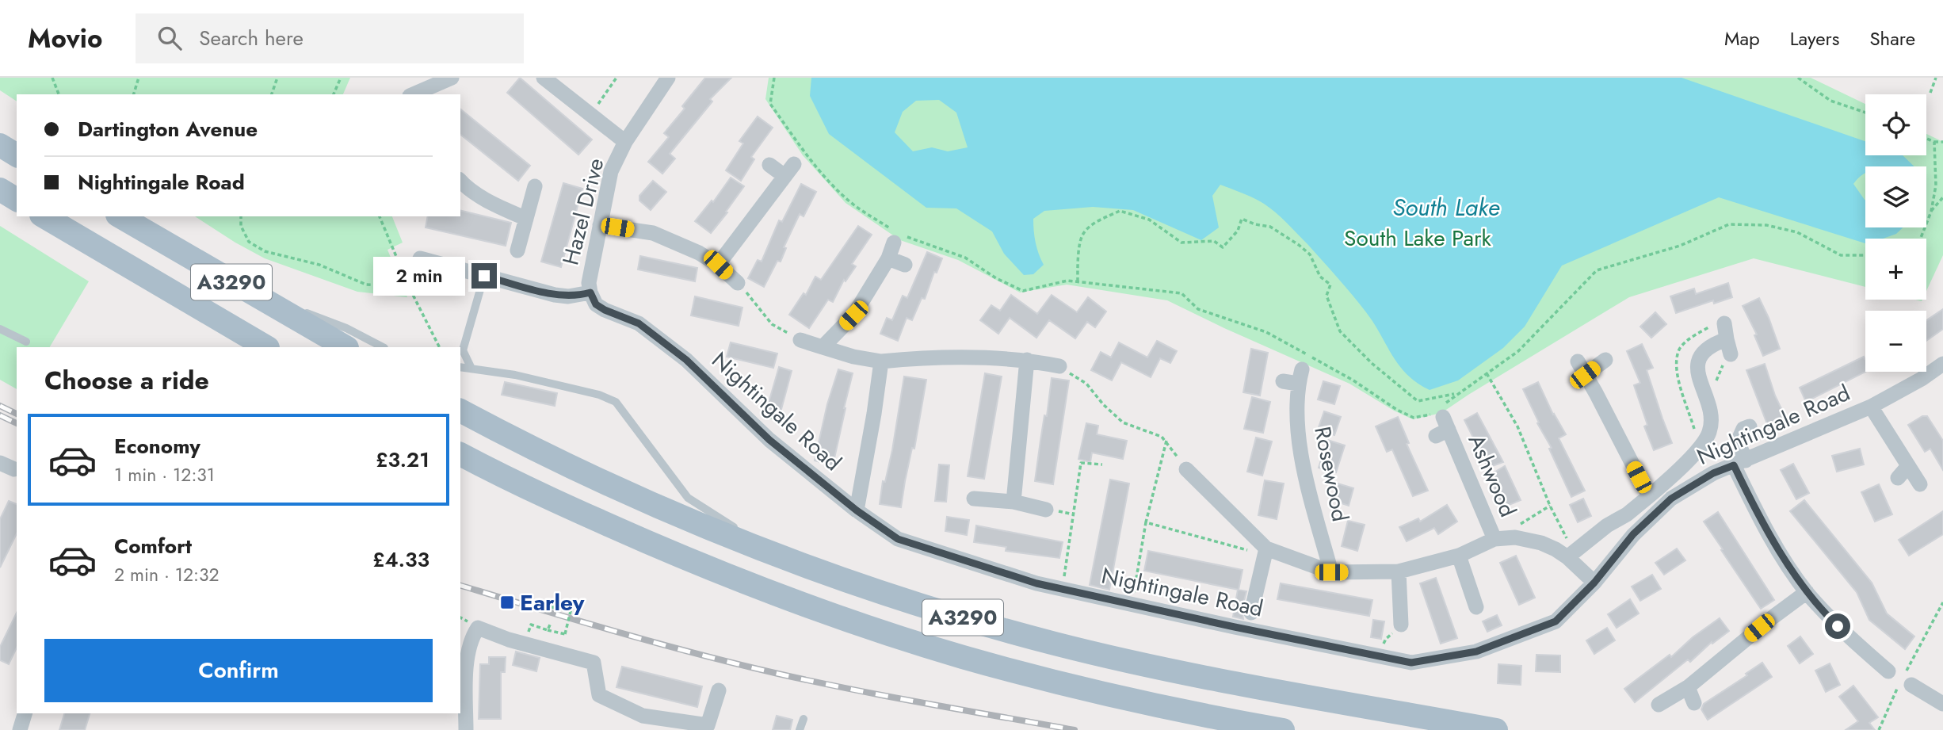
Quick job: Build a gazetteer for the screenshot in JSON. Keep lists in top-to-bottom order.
{
  "streets": {
    "main road": ["A3290"],
    "street": [
      "Hazel Drive",
      "Nightingale Road",
      "Rosewood",
      "Ashwood"
    ]
  },
  "crossings": [
    ["Hazel Drive", "Nightingale Road"]
  ],
  "water": ["South Lake"],
  "parks": ["South Lake Park"],
  "places": {
    "transit": ["Earley"]
  },
  "page": {
    "header": "Movio",
    "search": "Search here",
    "nav": ["Map", "Layers", "Share"],
    "map_buttons": ["+", "−"],
    "banner": ["Dartington Avenue", "Nightingale Road"],
    "bubble": "2 min",
    "heading": "Choose a ride",
    "list": [
      {
        "name": "Economy",
        "note": "1 min · 12:31",
        "value": "£3.21"
      },
      {
        "name": "Comfort",
        "note": "2 min · 12:32",
        "value": "£4.33"
      }
    ],
    "buttons": "Confirm"
  }
}
